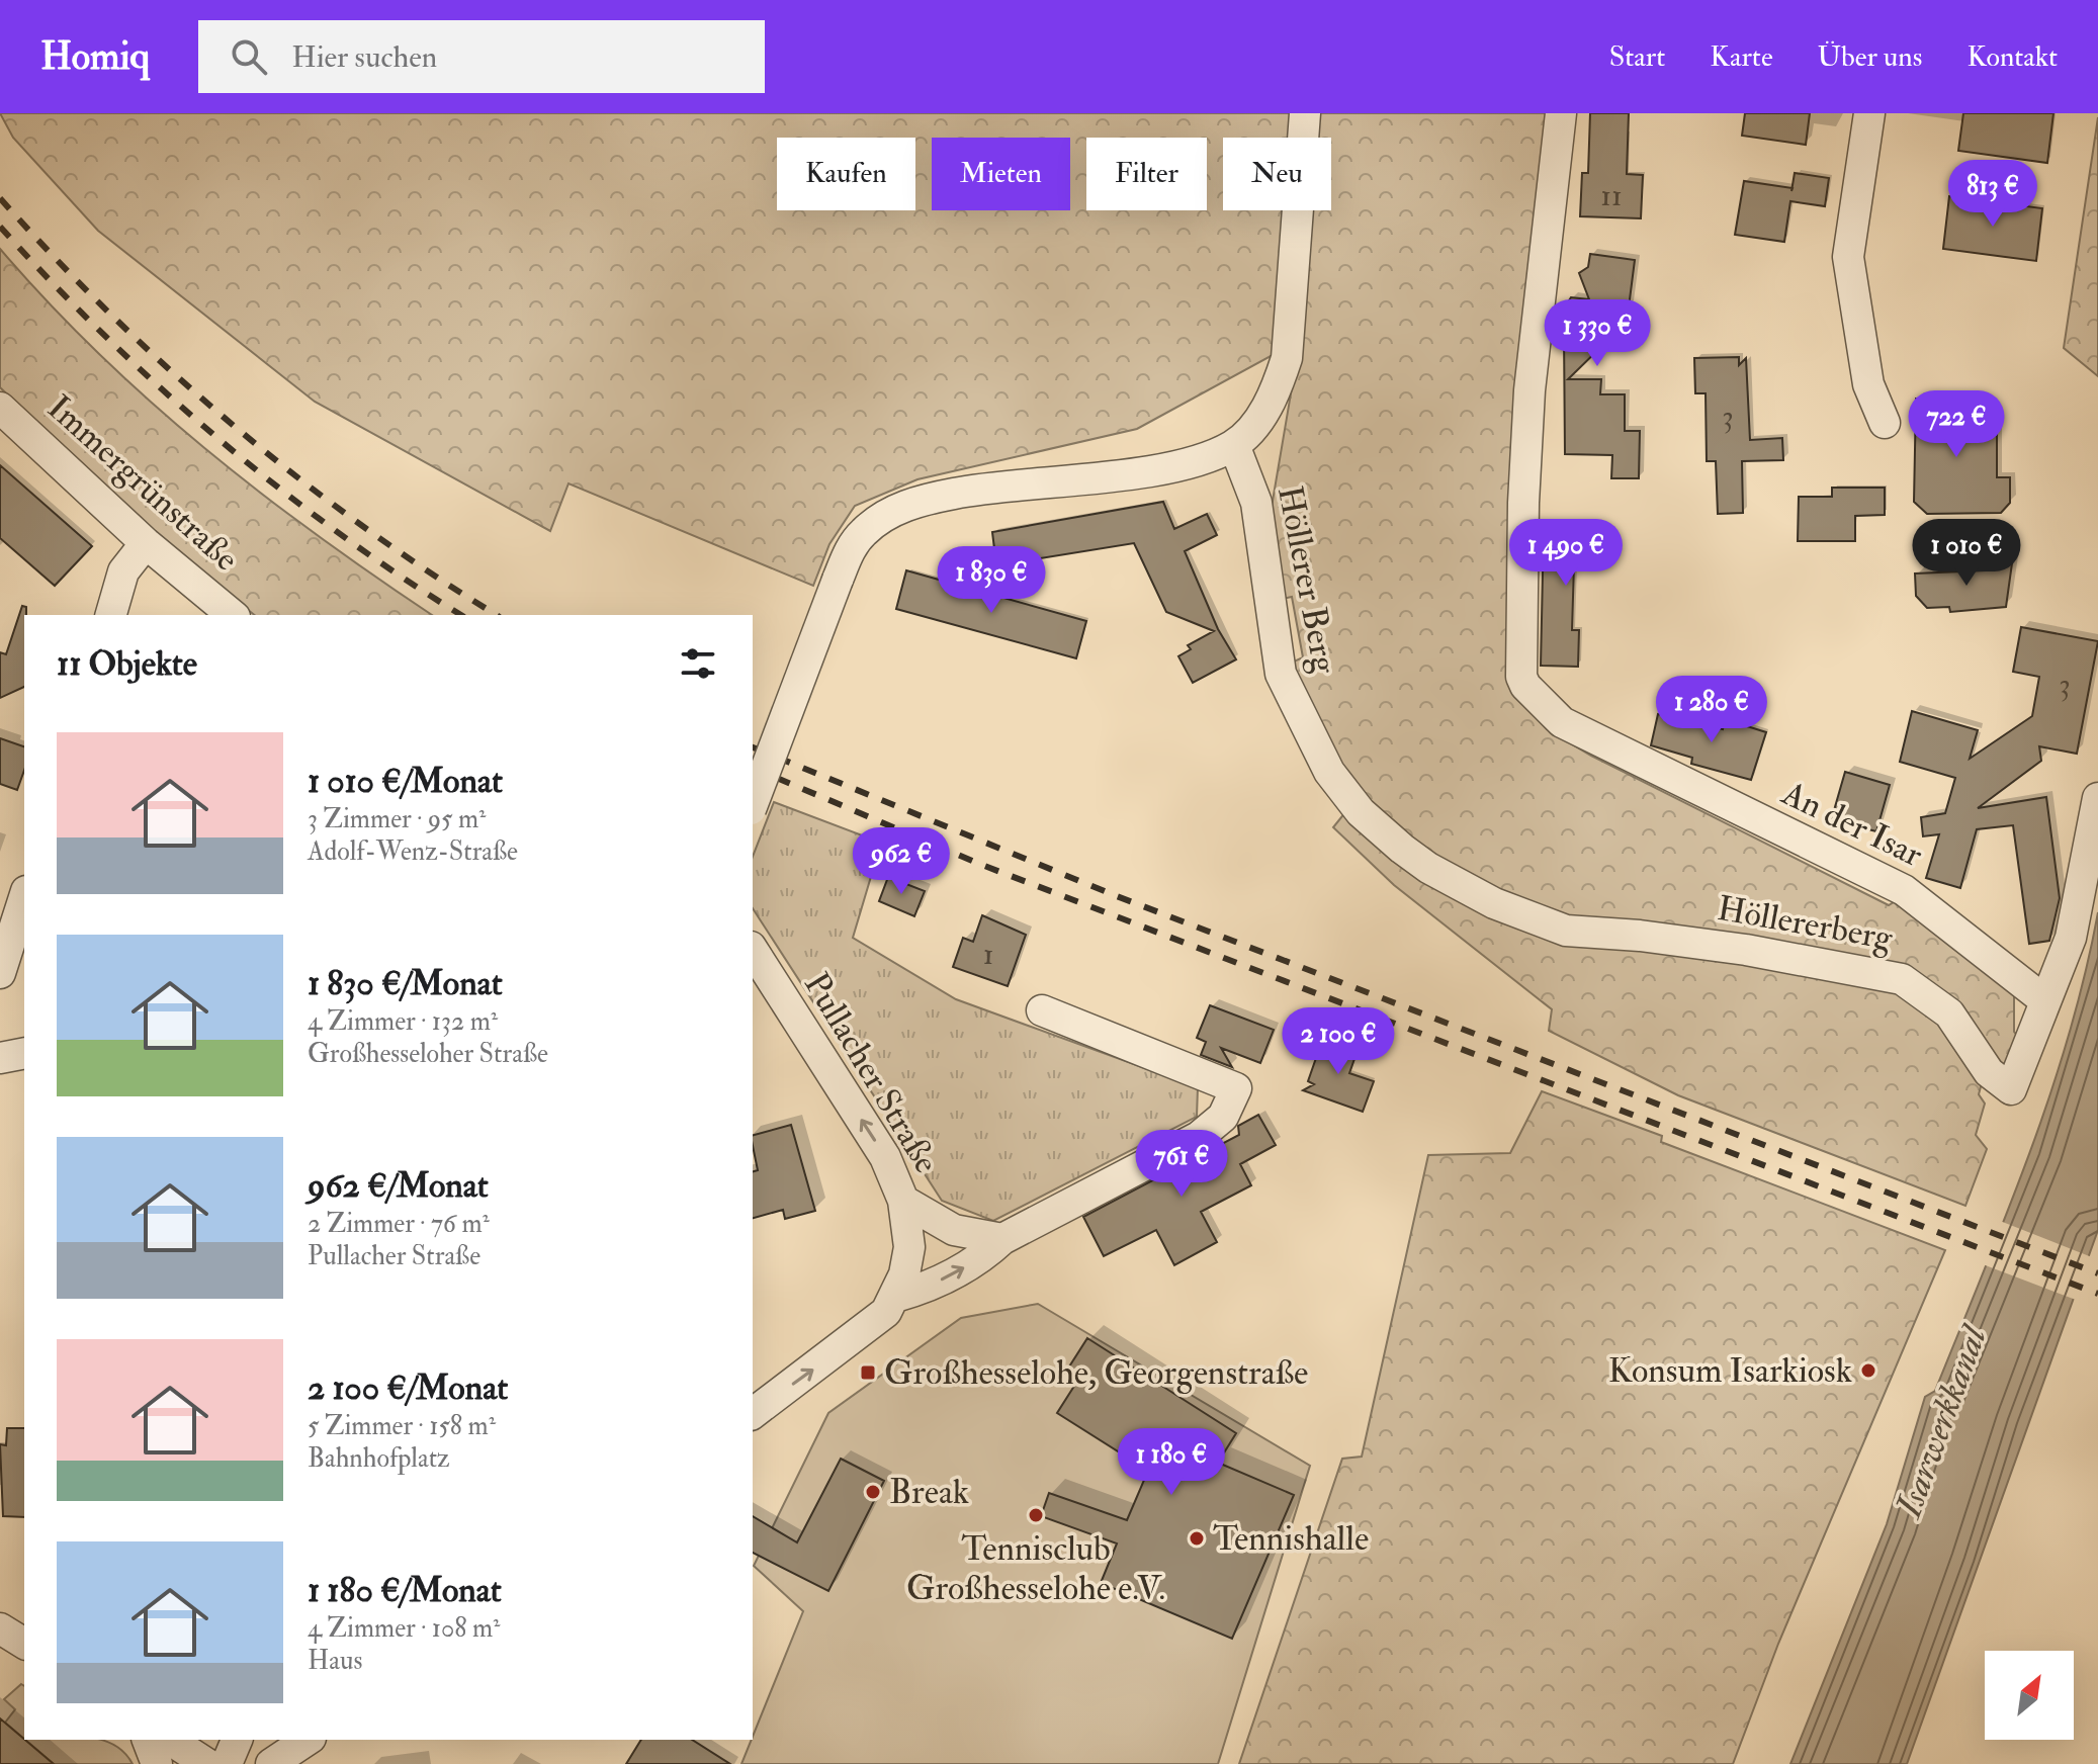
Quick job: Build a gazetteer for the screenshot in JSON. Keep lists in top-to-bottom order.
{
  "streets": {
    "street": [
      "Immergrünstraße",
      "Höllerer Berg",
      "An der Isar",
      "Höllererberg",
      "Pullacher Straße"
    ]
  },
  "crossings": [
    ["Höllerer Berg", "Höllererberg"],
    ["An der Isar", "Höllererberg"]
  ],
  "water": ["Isarwerkkanal"],
  "places": {
    "other": [
      "Konsum Isarkiosk",
      "Break",
      "Tennisclub Großhesselohe e.V.",
      "Tennishalle"
    ],
    "transit": ["Großhesselohe, Georgenstraße"]
  },
  "house_numbers": [
    "11",
    "3",
    "3",
    "1"
  ],
  "north": "top right",
  "page": {
    "header": "Homiq",
    "search": "Hier suchen",
    "nav": [
      "Start",
      "Karte",
      "Über uns",
      "Kontakt"
    ],
    "chip": [
      "Kaufen",
      "Mieten",
      "Filter",
      "Neu"
    ],
    "price": [
      "813 €",
      "1 330 €",
      "722 €",
      "1 490 €",
      "1 010 €",
      "1 830 €",
      "1 280 €",
      "962 €",
      "2 100 €",
      "761 €",
      "1 180 €"
    ],
    "heading": "11 Objekte",
    "list": [
      {
        "name": "1 010 €/Monat",
        "note": "3 Zimmer · 95 m² · Adolf-Wenz-Straße"
      },
      {
        "name": "1 830 €/Monat",
        "note": "4 Zimmer · 132 m² · Großhesseloher Straße"
      },
      {
        "name": "962 €/Monat",
        "note": "2 Zimmer · 76 m² · Pullacher Straße"
      },
      {
        "name": "2 100 €/Monat",
        "note": "5 Zimmer · 158 m² · Bahnhofplatz"
      },
      {
        "name": "1 180 €/Monat",
        "note": "4 Zimmer · 108 m² · Haus"
      }
    ]
  }
}
